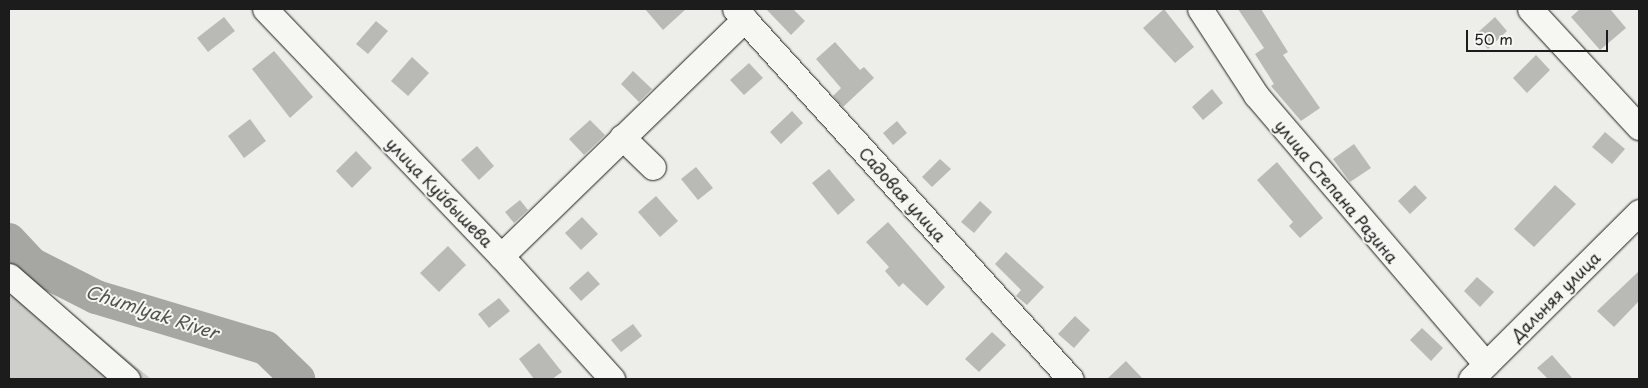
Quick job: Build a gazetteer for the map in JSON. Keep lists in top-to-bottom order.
{
  "streets": {
    "street": [
      "улица Степана Разина",
      "улица Куйбышева",
      "Садовая улица",
      "Дальняя улица"
    ]
  },
  "crossings": [
    ["улица Степана Разина", "Дальняя улица"]
  ],
  "water": ["Chumlyak River"],
  "scale_bar": "50 m"
}
